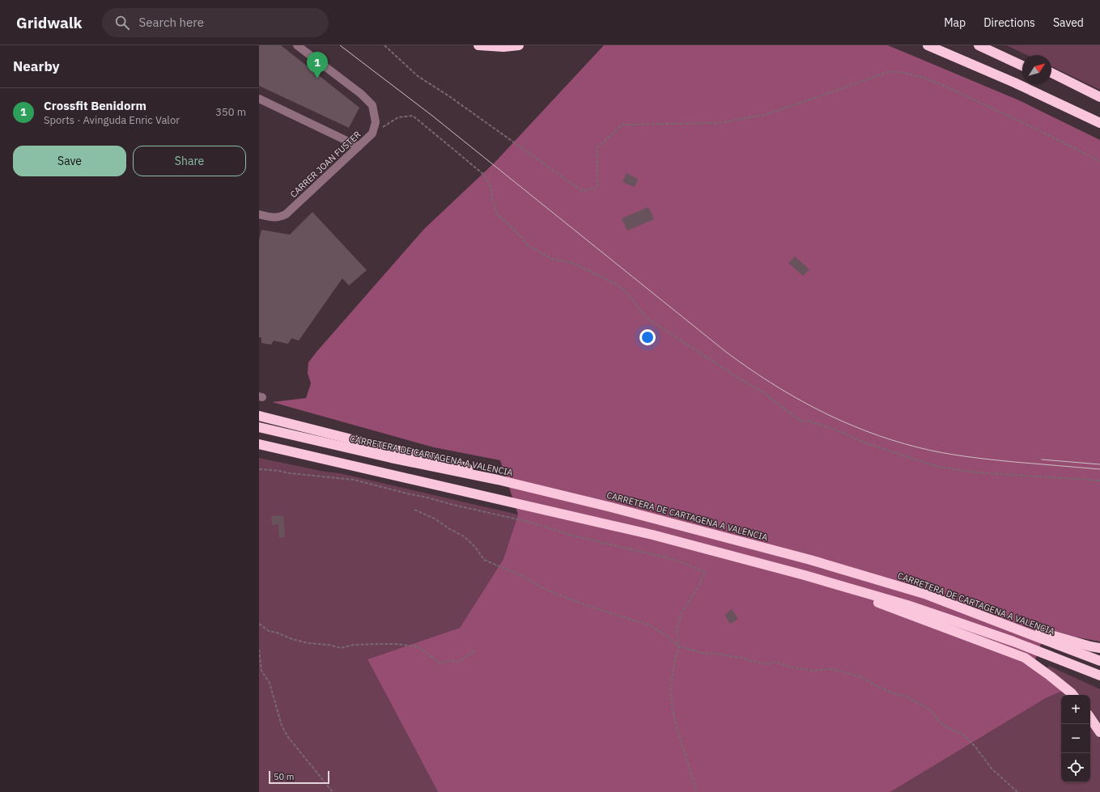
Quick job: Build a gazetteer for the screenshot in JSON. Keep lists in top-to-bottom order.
{
  "streets": {
    "highway": ["CARRETERA DE CARTAGENA A VALENCIA"],
    "street": ["CARRER JOAN FUSTER"]
  },
  "scale_bar": "50 m",
  "north": "top right",
  "page": {
    "header": "Gridwalk",
    "search": "Search here",
    "nav": ["Map", "Directions", "Saved"],
    "heading": "Nearby",
    "pins": "1",
    "list": [
      {
        "mark": "1",
        "name": "Crossfit Benidorm",
        "note": "Sports · Avinguda Enric Valor",
        "value": "350 m"
      }
    ],
    "buttons": ["Save", "Share"],
    "map_buttons": ["+", "−"],
    "scale": "50 m"
  }
}
